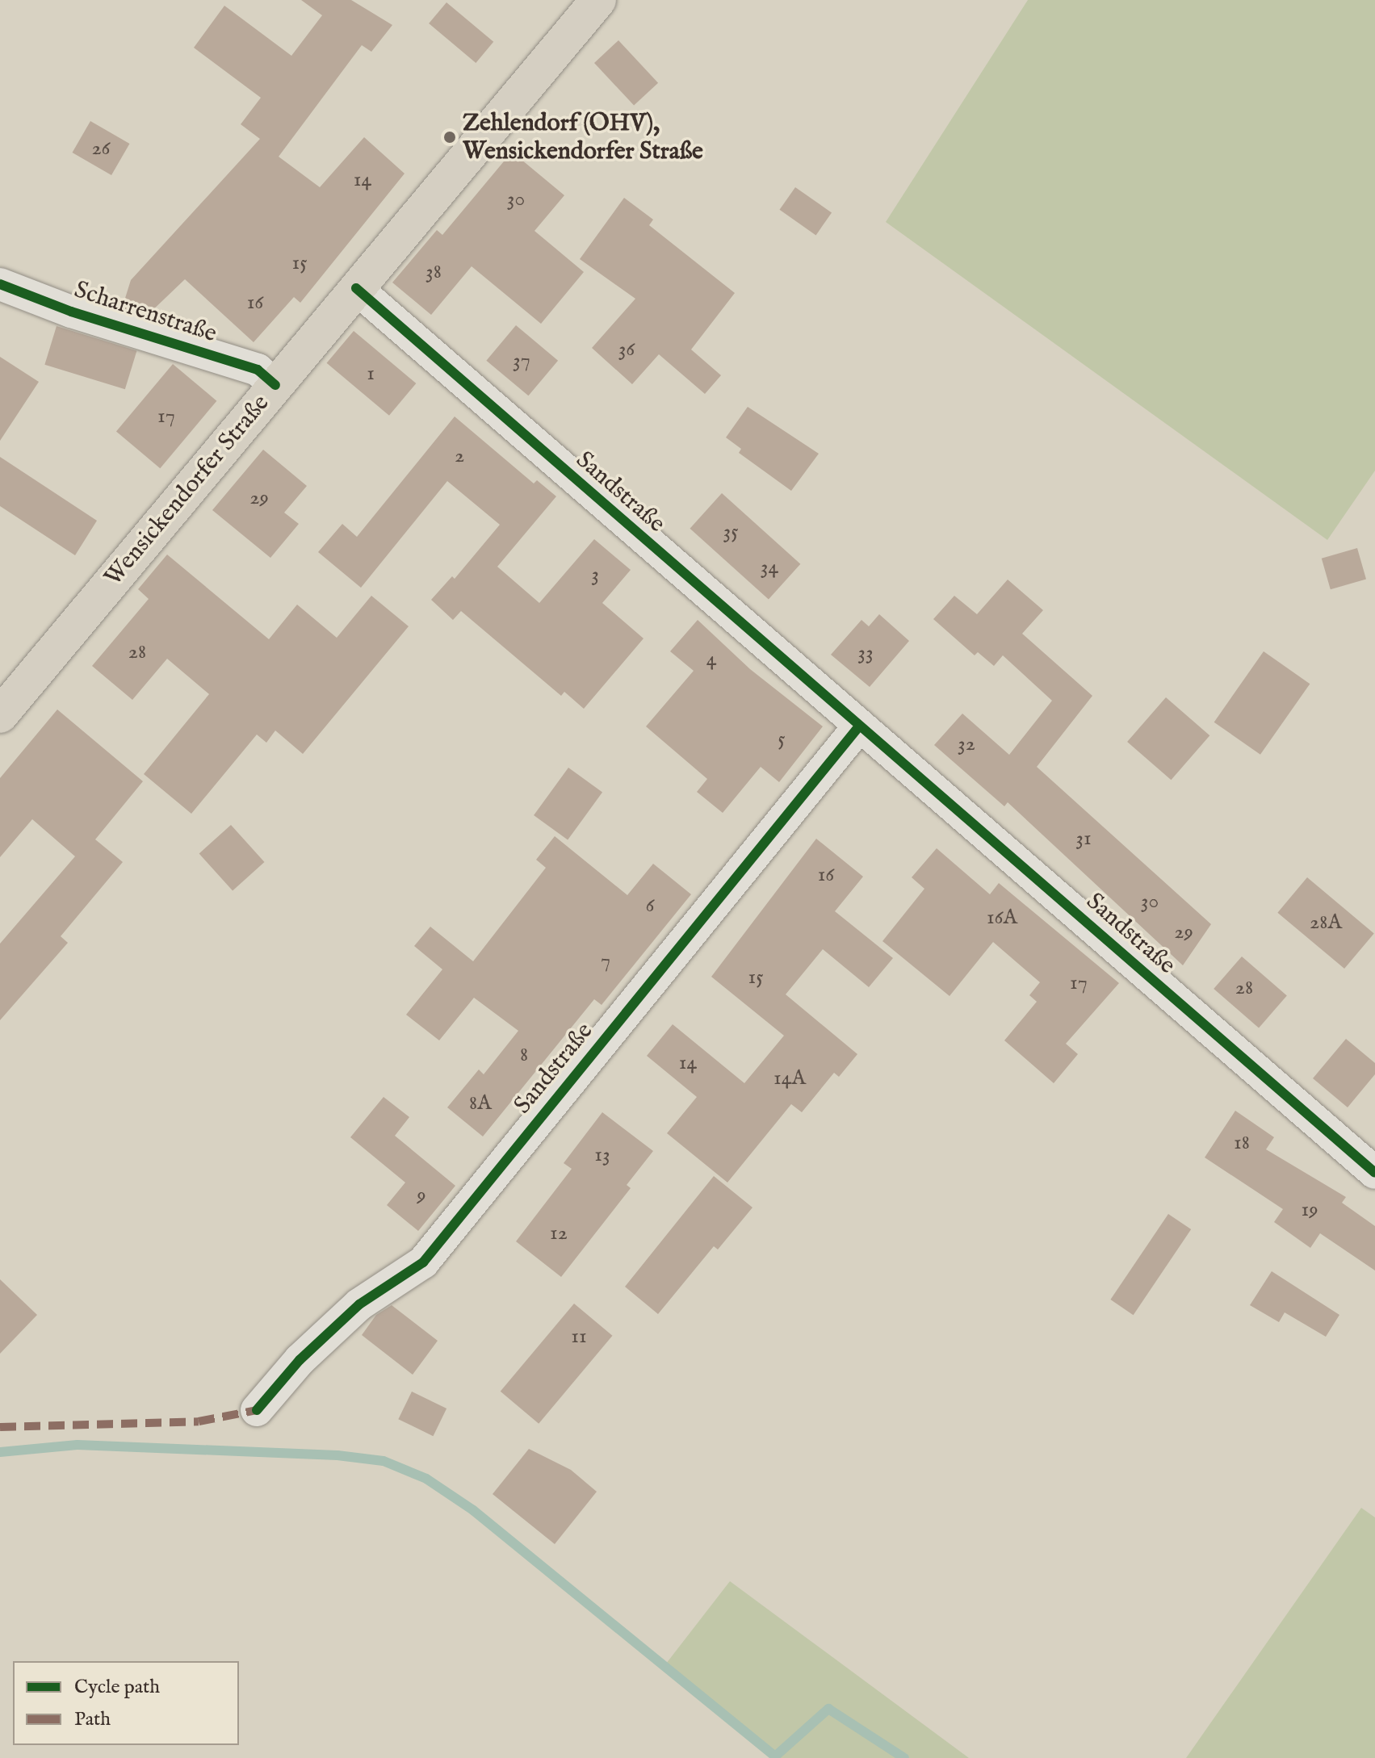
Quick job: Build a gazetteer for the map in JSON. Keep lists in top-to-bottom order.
{
  "streets": {
    "main road": ["Wensickendorfer Straße"],
    "street": ["Scharrenstraße", "Sandstraße"]
  },
  "crossings": [
    ["Scharrenstraße", "Wensickendorfer Straße"],
    ["Wensickendorfer Straße", "Sandstraße"]
  ],
  "places": ["Zehlendorf (OHV), Wensickendorfer Straße"],
  "house_numbers": [
    "26",
    "14",
    "30",
    "15",
    "38",
    "16",
    "36",
    "37",
    "1",
    "17",
    "2",
    "29",
    "35",
    "34",
    "3",
    "28",
    "33",
    "4",
    "5",
    "32",
    "31",
    "16",
    "30",
    "6",
    "16A",
    "28A",
    "29",
    "7",
    "15",
    "17",
    "28",
    "8",
    "14",
    "14A",
    "8A",
    "18",
    "13",
    "9",
    "19",
    "12",
    "11"
  ],
  "legend": ["Cycle path", "Path"]
}
